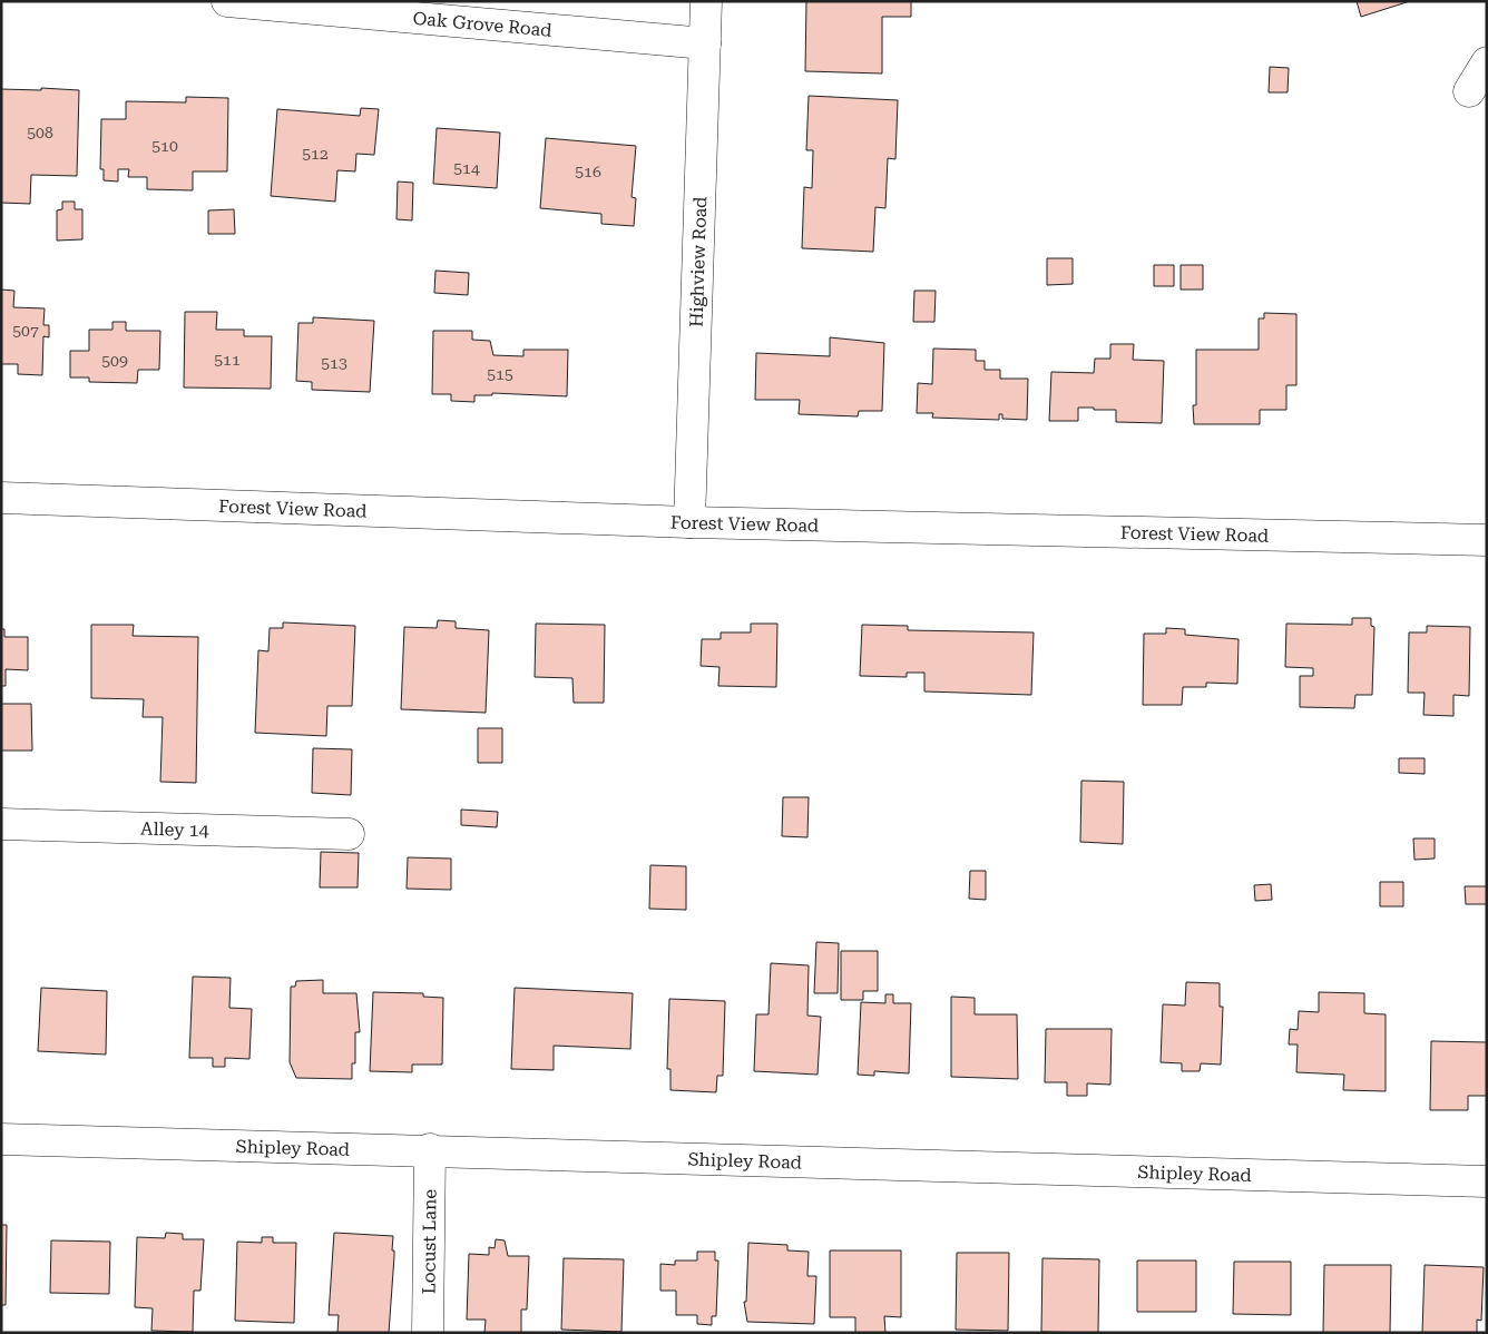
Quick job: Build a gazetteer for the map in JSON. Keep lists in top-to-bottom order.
{
  "streets": {
    "street": [
      "Oak Grove Road",
      "Highview Road",
      "Forest View Road",
      "Alley 14",
      "Shipley Road",
      "Locust Lane"
    ]
  },
  "crossings": [
    ["Oak Grove Road", "Highview Road"],
    ["Highview Road", "Forest View Road"],
    ["Shipley Road", "Locust Lane"]
  ],
  "house_numbers": [
    "508",
    "510",
    "512",
    "514",
    "516",
    "507",
    "511",
    "509",
    "513",
    "515"
  ]
}
